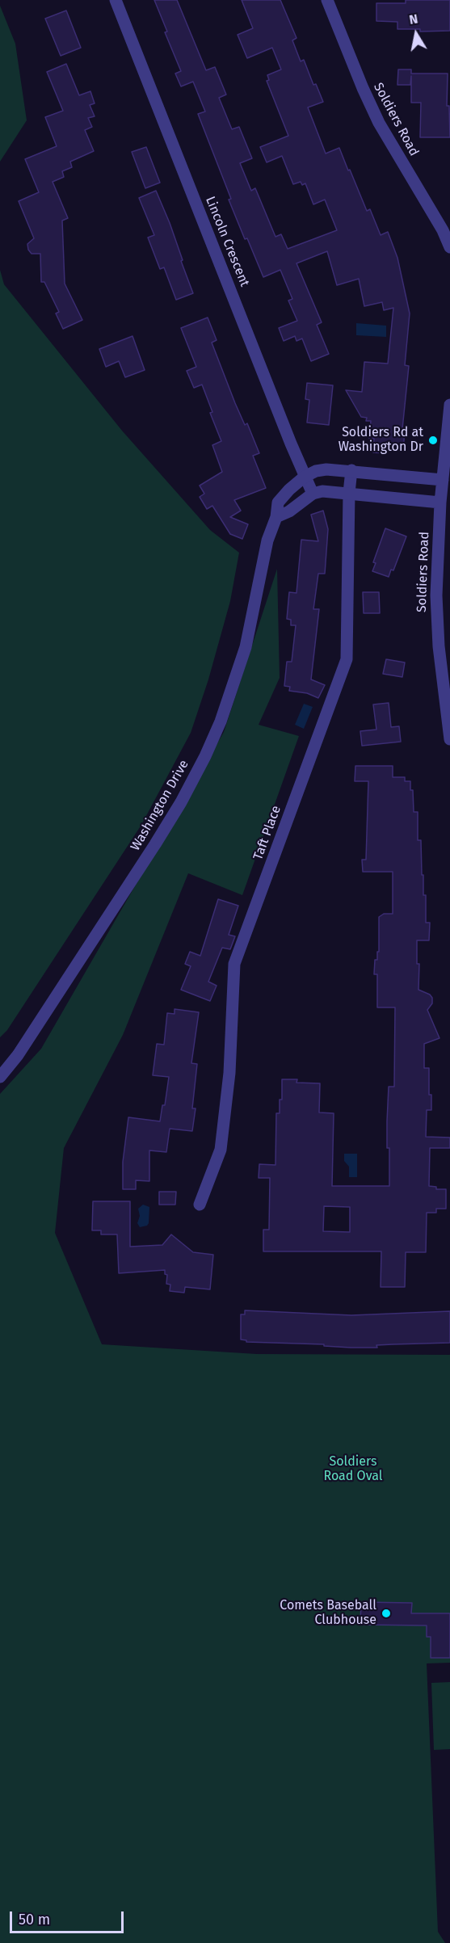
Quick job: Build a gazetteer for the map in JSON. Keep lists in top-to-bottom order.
{
  "streets": {
    "street": [
      "Soldiers Road",
      "Lincoln Crescent",
      "Washington Drive",
      "Taft Place"
    ]
  },
  "crossings": [
    ["Soldiers Road", "Washington Drive"],
    ["Lincoln Crescent", "Washington Drive"],
    ["Washington Drive", "Taft Place"]
  ],
  "parks": ["Soldiers Road Oval"],
  "places": ["Soldiers Rd at Washington Dr", "Comets Baseball Clubhouse"],
  "scale_bar": "50 m",
  "north": "top"
}
